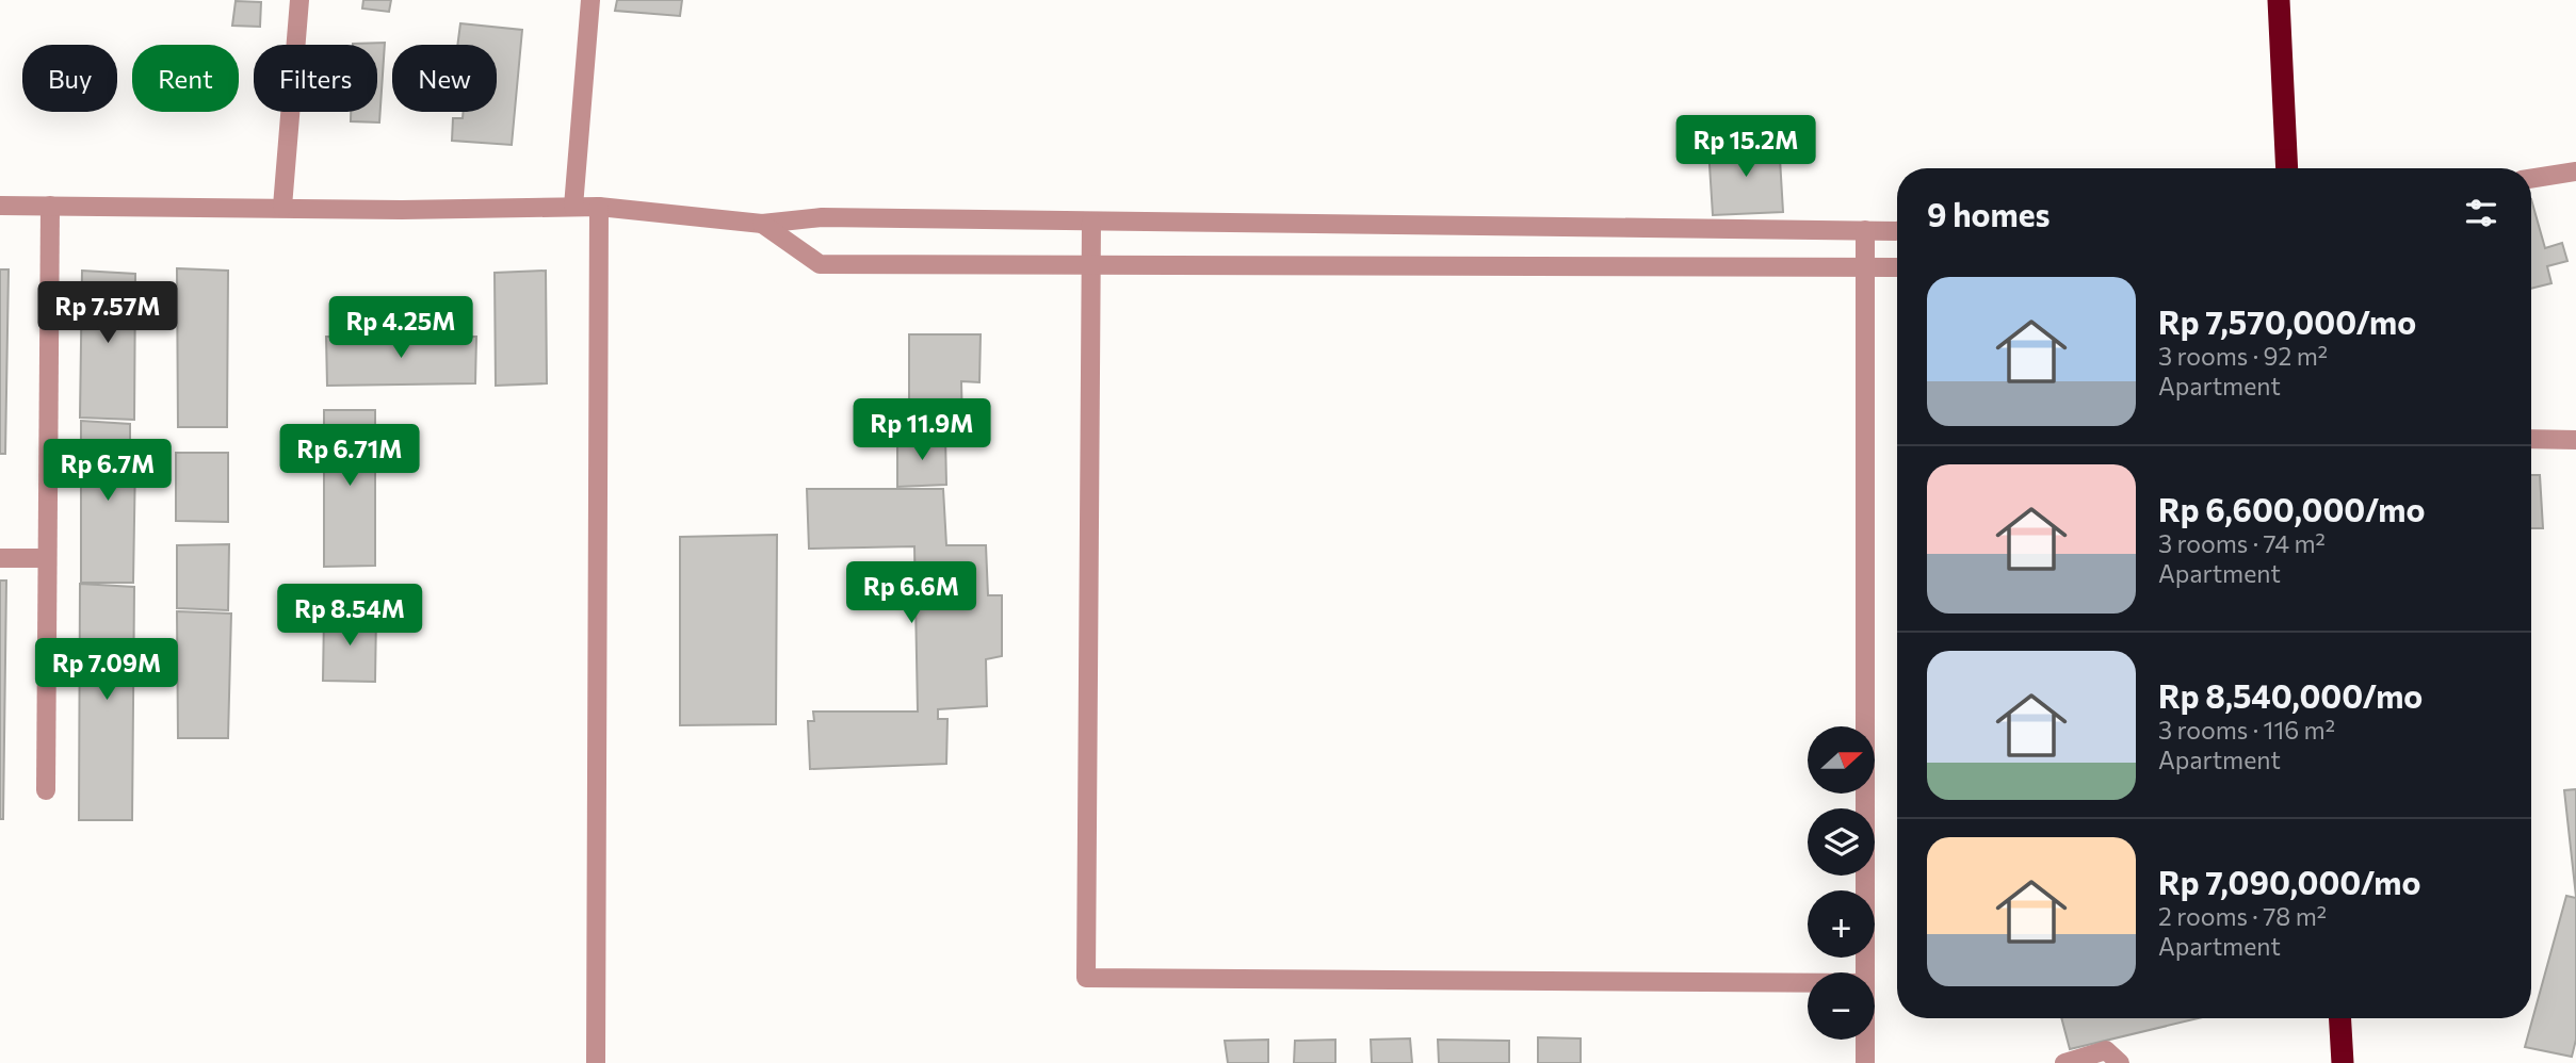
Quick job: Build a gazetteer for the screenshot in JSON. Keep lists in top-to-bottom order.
{
  "north": "right",
  "page": {
    "chip": [
      "Buy",
      "Rent",
      "Filters",
      "New"
    ],
    "price": [
      "Rp 15.2M",
      "Rp 7.57M",
      "Rp 4.25M",
      "Rp 11.9M",
      "Rp 6.71M",
      "Rp 6.7M",
      "Rp 6.6M",
      "Rp 8.54M",
      "Rp 7.09M"
    ],
    "heading": "9 homes",
    "list": [
      {
        "name": "Rp 7,570,000/mo",
        "note": "3 rooms · 92 m² · Apartment"
      },
      {
        "name": "Rp 6,600,000/mo",
        "note": "3 rooms · 74 m² · Apartment"
      },
      {
        "name": "Rp 8,540,000/mo",
        "note": "3 rooms · 116 m² · Apartment"
      },
      {
        "name": "Rp 7,090,000/mo",
        "note": "2 rooms · 78 m² · Apartment"
      }
    ],
    "map_buttons": ["+", "−"]
  }
}
